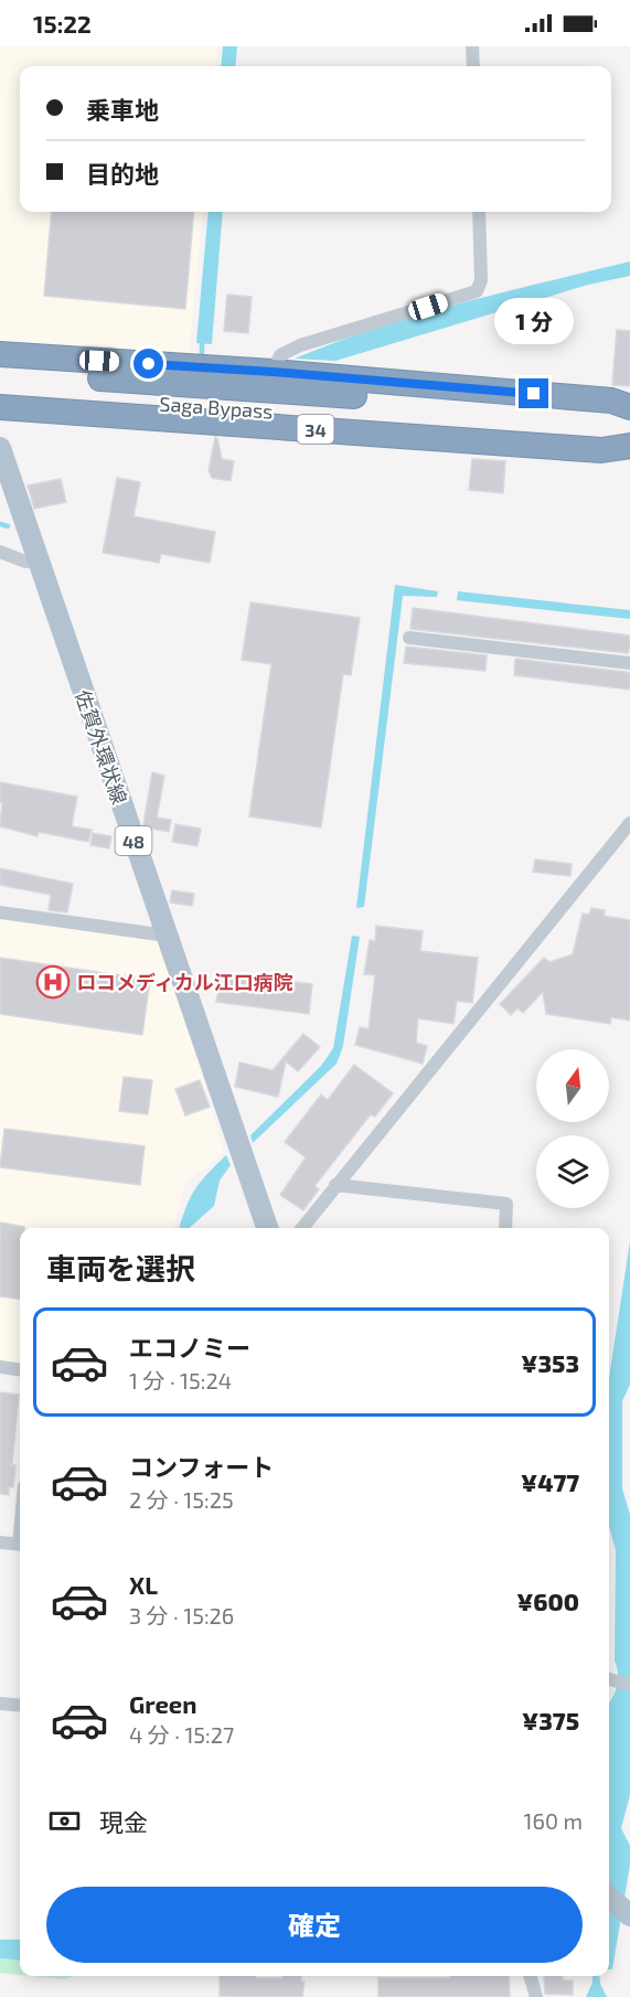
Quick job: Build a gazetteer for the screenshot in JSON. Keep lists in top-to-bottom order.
{
  "streets": {
    "highway": ["Saga Bypass", "34"],
    "main road": ["佐賀外環状線", "48"]
  },
  "places": {
    "hospital": ["ロコメディカル江口病院"]
  },
  "north": "top",
  "page": {
    "status": "15:22",
    "banner": ["乗車地", "目的地"],
    "bubble": "1 分",
    "heading": "車両を選択",
    "list": [
      {
        "name": "エコノミー",
        "note": "1 分 · 15:24",
        "value": "¥353"
      },
      {
        "name": "コンフォート",
        "note": "2 分 · 15:25",
        "value": "¥477"
      },
      {
        "name": "XL",
        "note": "3 分 · 15:26",
        "value": "¥600"
      },
      {
        "name": "Green",
        "note": "4 分 · 15:27",
        "value": "¥375"
      }
    ],
    "pay": ["現金", "160 m"],
    "buttons": "確定"
  }
}
